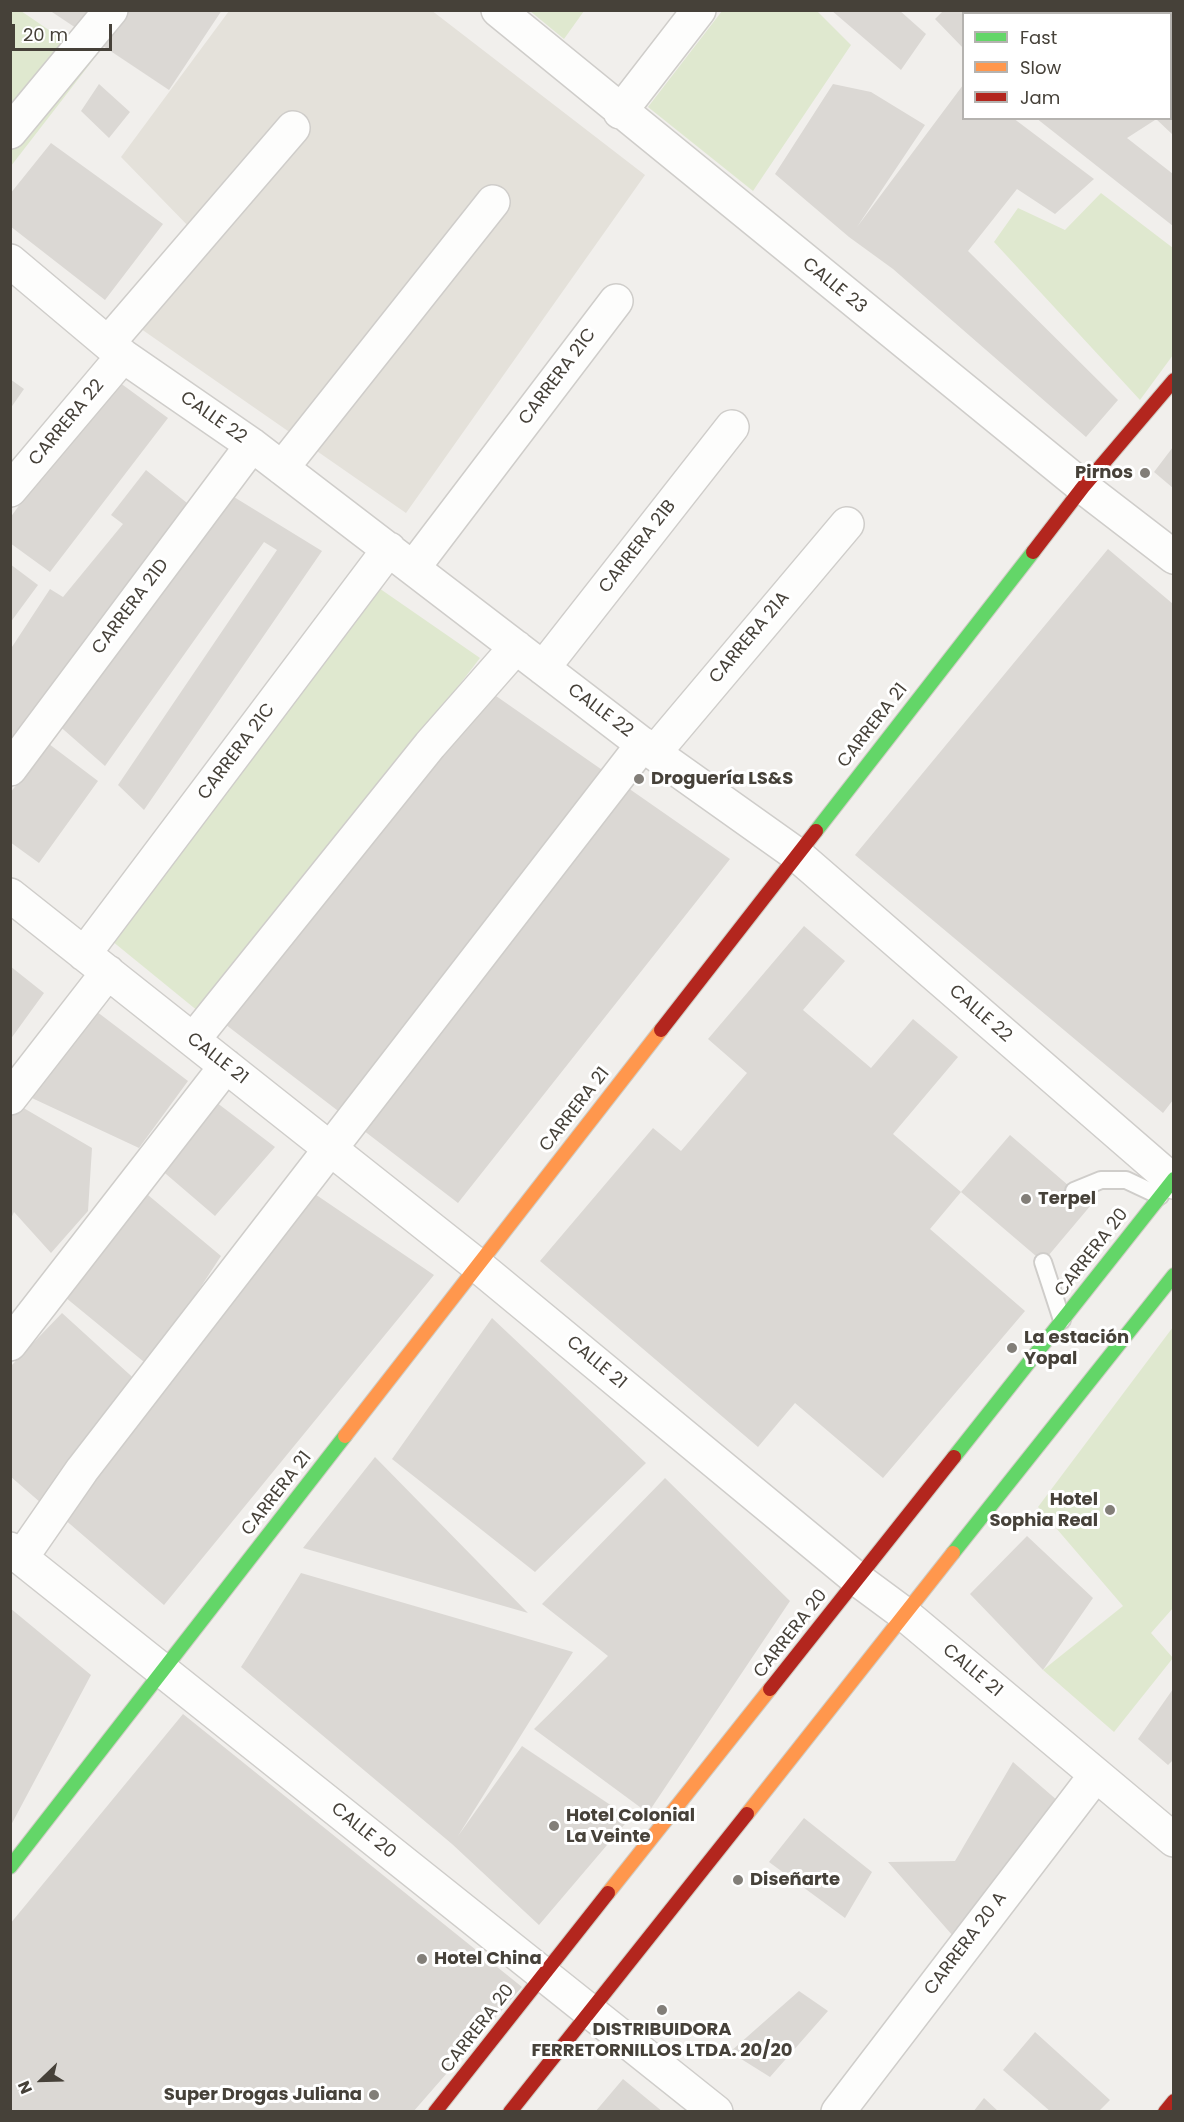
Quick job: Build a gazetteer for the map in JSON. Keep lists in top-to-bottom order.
{
  "streets": {
    "main road": ["CARRERA 21", "CARRERA 20"],
    "street": [
      "CALLE 23",
      "CARRERA 21C",
      "CALLE 22",
      "CARRERA 22",
      "CARRERA 21B",
      "CARRERA 21D",
      "CARRERA 21A",
      "CALLE 21",
      "CALLE 20",
      "CARRERA 20 A"
    ]
  },
  "crossings": [
    ["CALLE 23", "CARRERA 21"],
    ["CARRERA 21C", "CALLE 22"],
    ["CARRERA 21C", "CALLE 21"],
    ["CALLE 22", "CARRERA 22"],
    ["CALLE 22", "CARRERA 21B"],
    ["CALLE 22", "CARRERA 21D"],
    ["CALLE 22", "CARRERA 21A"],
    ["CALLE 22", "CARRERA 21"],
    ["CALLE 22", "CARRERA 20"],
    ["CARRERA 21A", "CALLE 21"],
    ["CARRERA 21A", "CALLE 20"],
    ["CARRERA 21", "CALLE 21"],
    ["CARRERA 21", "CALLE 20"],
    ["CALLE 21", "CARRERA 20"],
    ["CALLE 21", "CARRERA 20 A"],
    ["CARRERA 20", "CALLE 20"]
  ],
  "places": [
    "Pirnos",
    "Droguería LS&S",
    "Terpel",
    "La estación Yopal",
    "Hotel Sophia Real",
    "Hotel Colonial La Veinte",
    "Diseñarte",
    "Hotel China",
    "DISTRIBUIDORA FERRETORNILLOS LTDA. 20/20",
    "Super Drogas Juliana"
  ],
  "legend": ["Fast", "Slow", "Jam"],
  "scale_bar": "20 m",
  "north": "bottom left"
}
